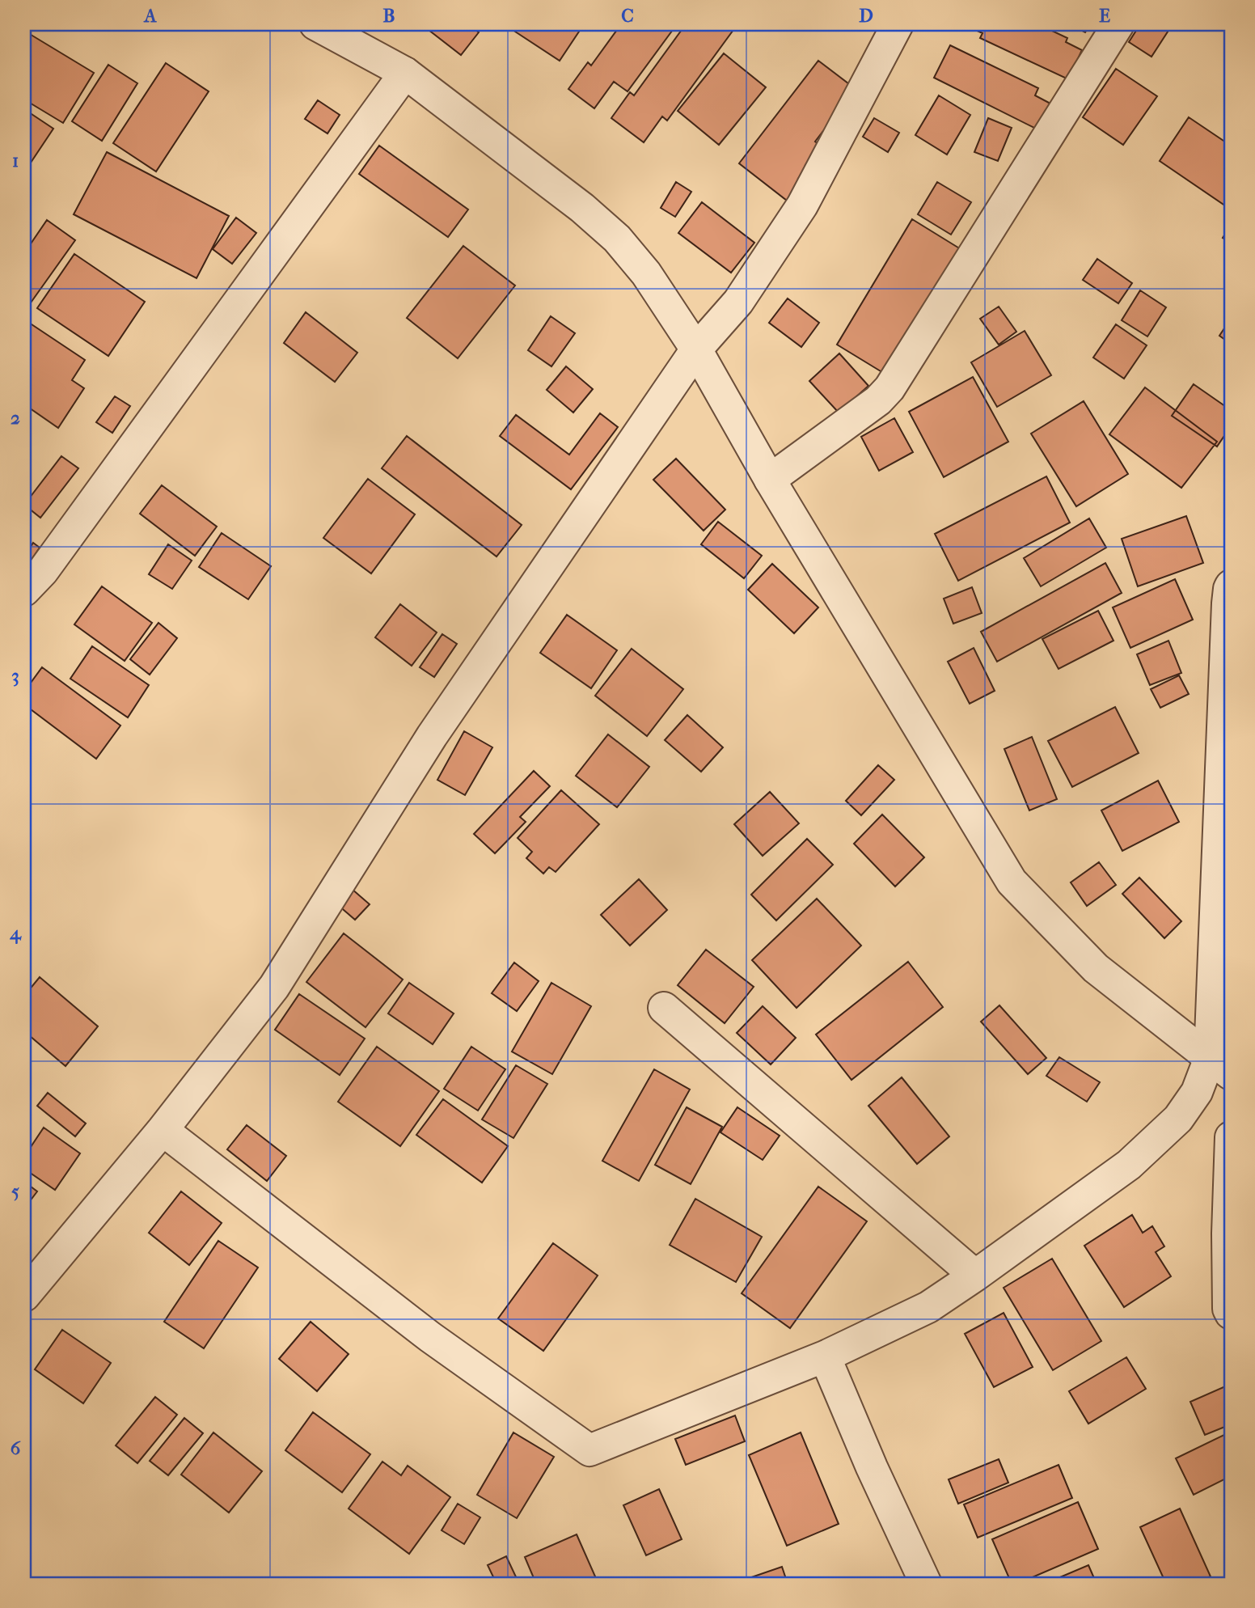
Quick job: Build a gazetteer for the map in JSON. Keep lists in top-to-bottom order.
{
  "grid": {
    "columns": [
      "A",
      "B",
      "C",
      "D",
      "E"
    ],
    "rows": [
      "1",
      "2",
      "3",
      "4",
      "5",
      "6"
    ]
  }
}
